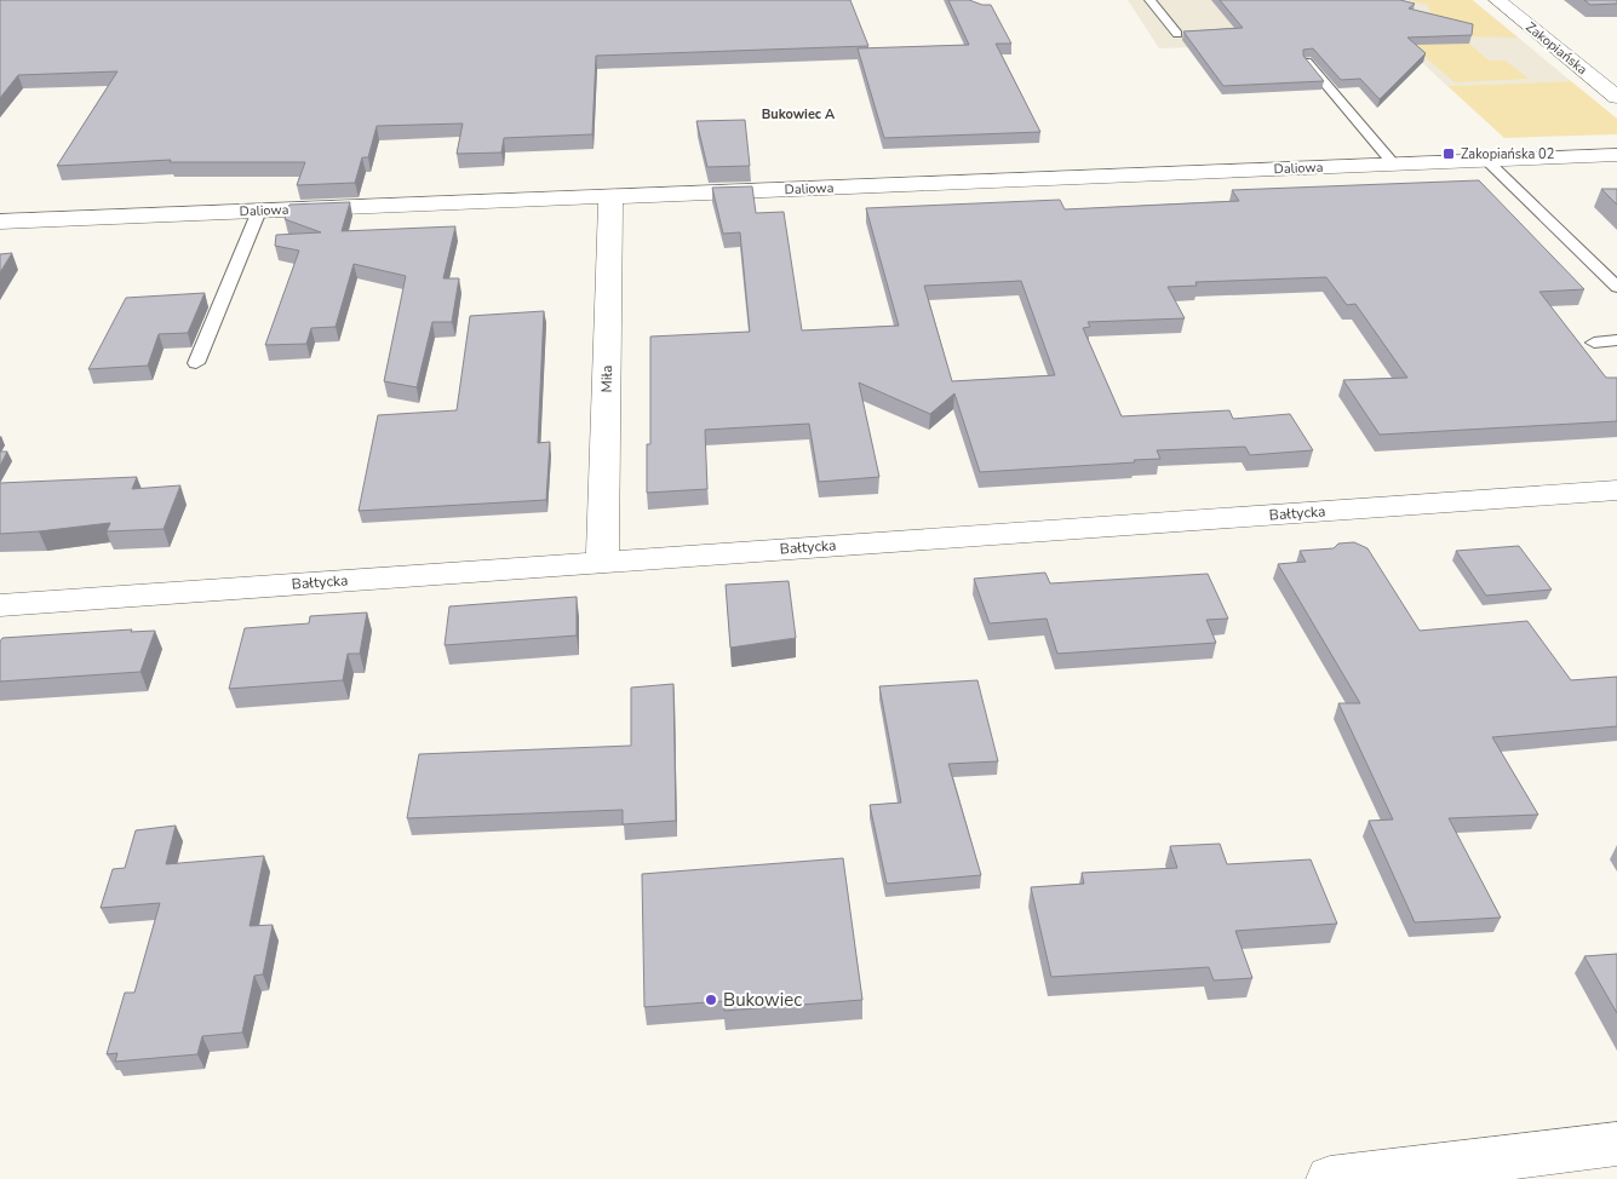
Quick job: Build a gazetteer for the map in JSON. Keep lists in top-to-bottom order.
{
  "streets": {
    "street": [
      "Zakopiańska",
      "Daliowa",
      "Miła",
      "Bałtycka"
    ]
  },
  "crossings": [
    ["Daliowa", "Miła"],
    ["Miła", "Bałtycka"]
  ],
  "districts": ["Bukowiec A"],
  "places": {
    "transit": ["Zakopiańska 02"],
    "other": ["Bukowiec"]
  }
}
